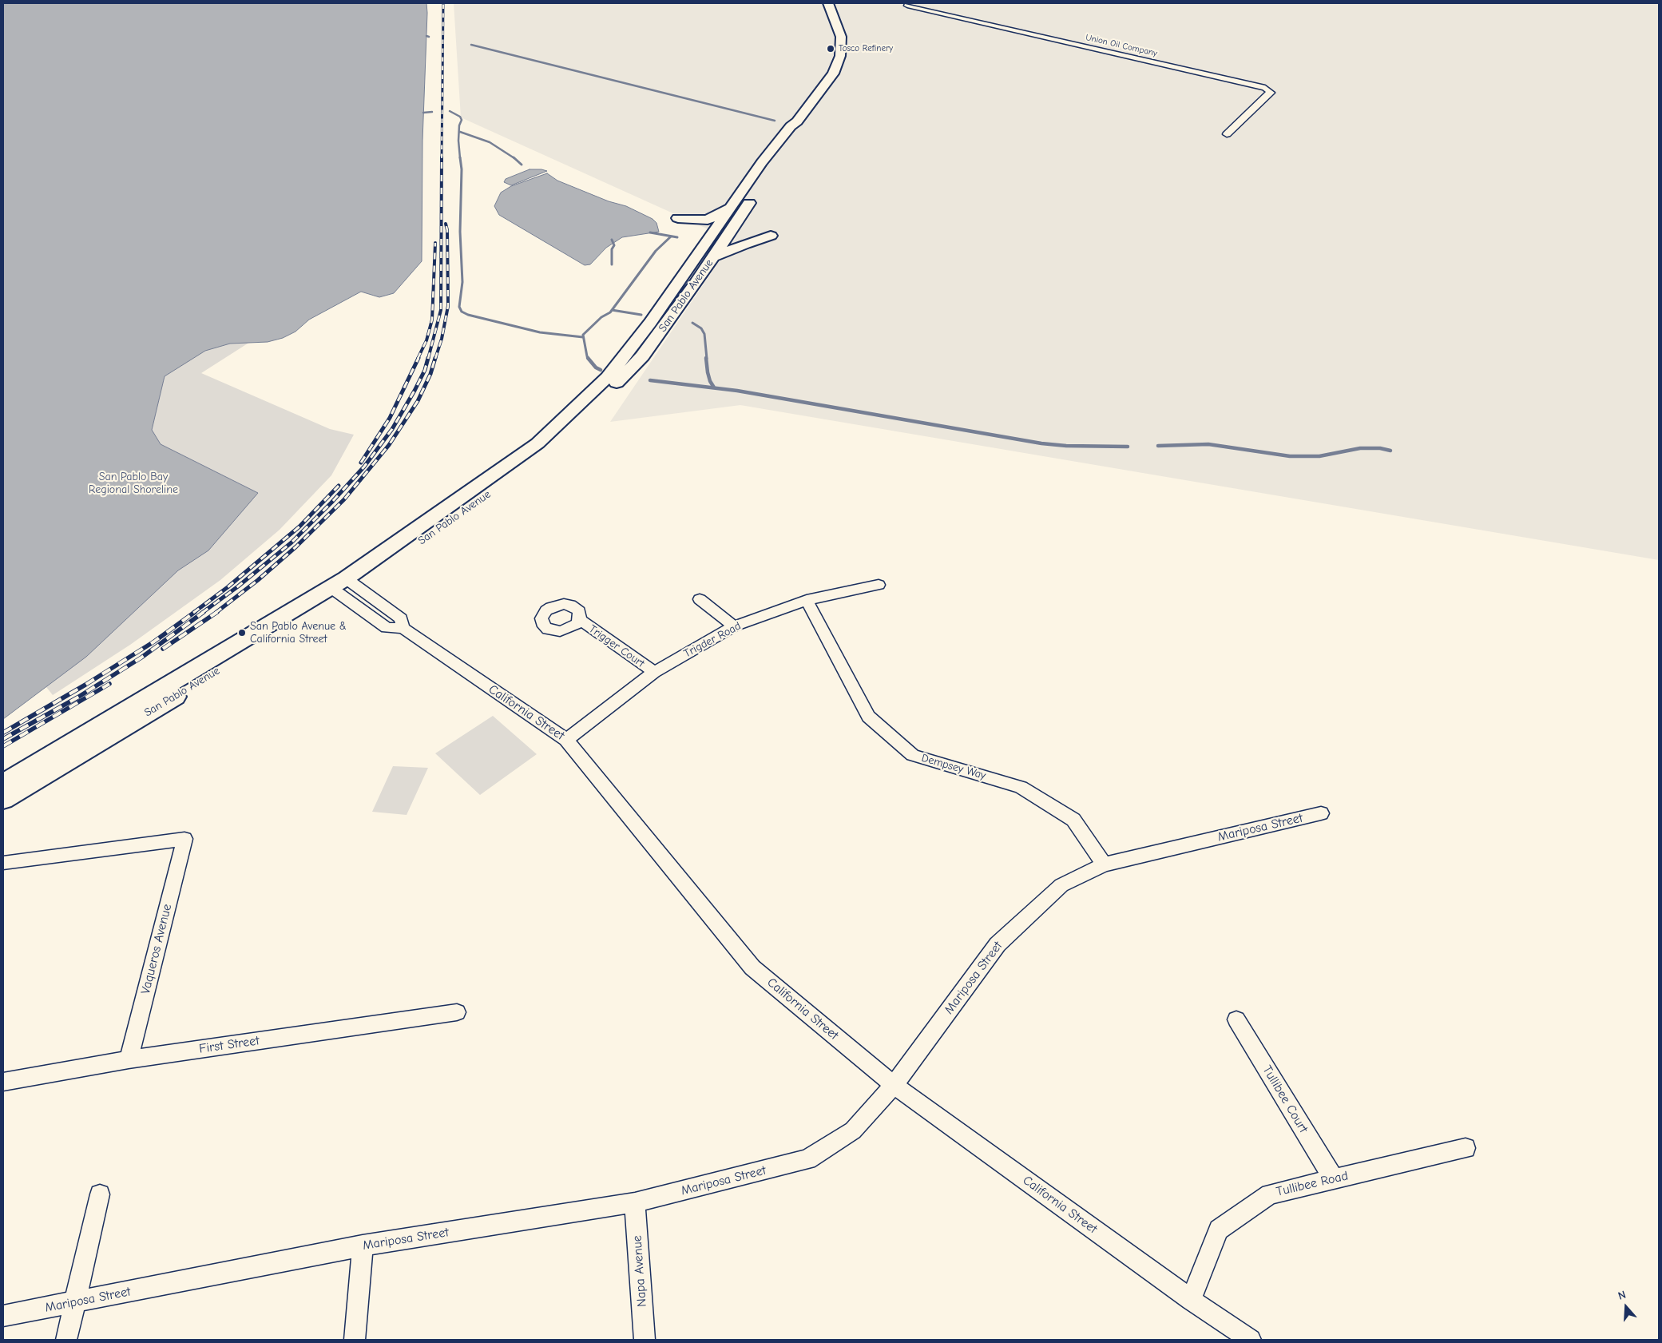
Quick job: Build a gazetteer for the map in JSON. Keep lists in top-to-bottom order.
{
  "streets": {
    "main road": ["San Pablo Avenue"],
    "street": [
      "Union Oil Company",
      "Trigder Road",
      "Trigger Court",
      "California Street",
      "Dempsey Way",
      "Mariposa Street",
      "Vaqueros Avenue",
      "First Street",
      "Tullibee Court",
      "Tullibee Road",
      "Napa Avenue"
    ]
  },
  "crossings": [
    ["San Pablo Avenue", "California Street"],
    ["Trigder Road", "Trigger Court"],
    ["Trigder Road", "California Street"],
    ["Trigder Road", "Dempsey Way"],
    ["California Street", "Mariposa Street"],
    ["California Street", "Tullibee Road"],
    ["Dempsey Way", "Mariposa Street"],
    ["Mariposa Street", "Napa Avenue"],
    ["Vaqueros Avenue", "First Street"],
    ["Tullibee Court", "Tullibee Road"]
  ],
  "parks": ["San Pablo Bay Regional Shoreline"],
  "places": ["Tosco Refinery", "San Pablo Avenue & California Street"],
  "north": "top"
}
